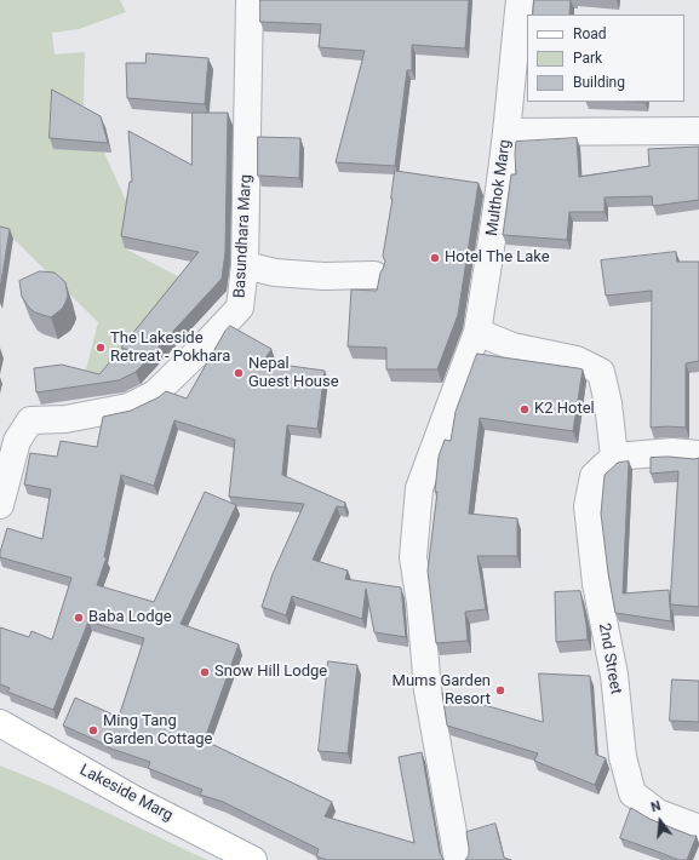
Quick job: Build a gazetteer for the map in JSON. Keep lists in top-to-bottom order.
{
  "streets": {
    "main road": ["Lakeside Marg"],
    "street": ["Multhok Marg", "Basundhara Marg", "2nd Street"]
  },
  "places": [
    "Hotel The Lake",
    "The Lakeside Retreat - Pokhara",
    "Nepal Guest House",
    "K2 Hotel",
    "Baba Lodge",
    "Snow Hill Lodge",
    "Mums Garden Resort",
    "Ming Tang Garden Cottage"
  ],
  "legend": ["Road", "Park", "Building"],
  "north": "top"
}
